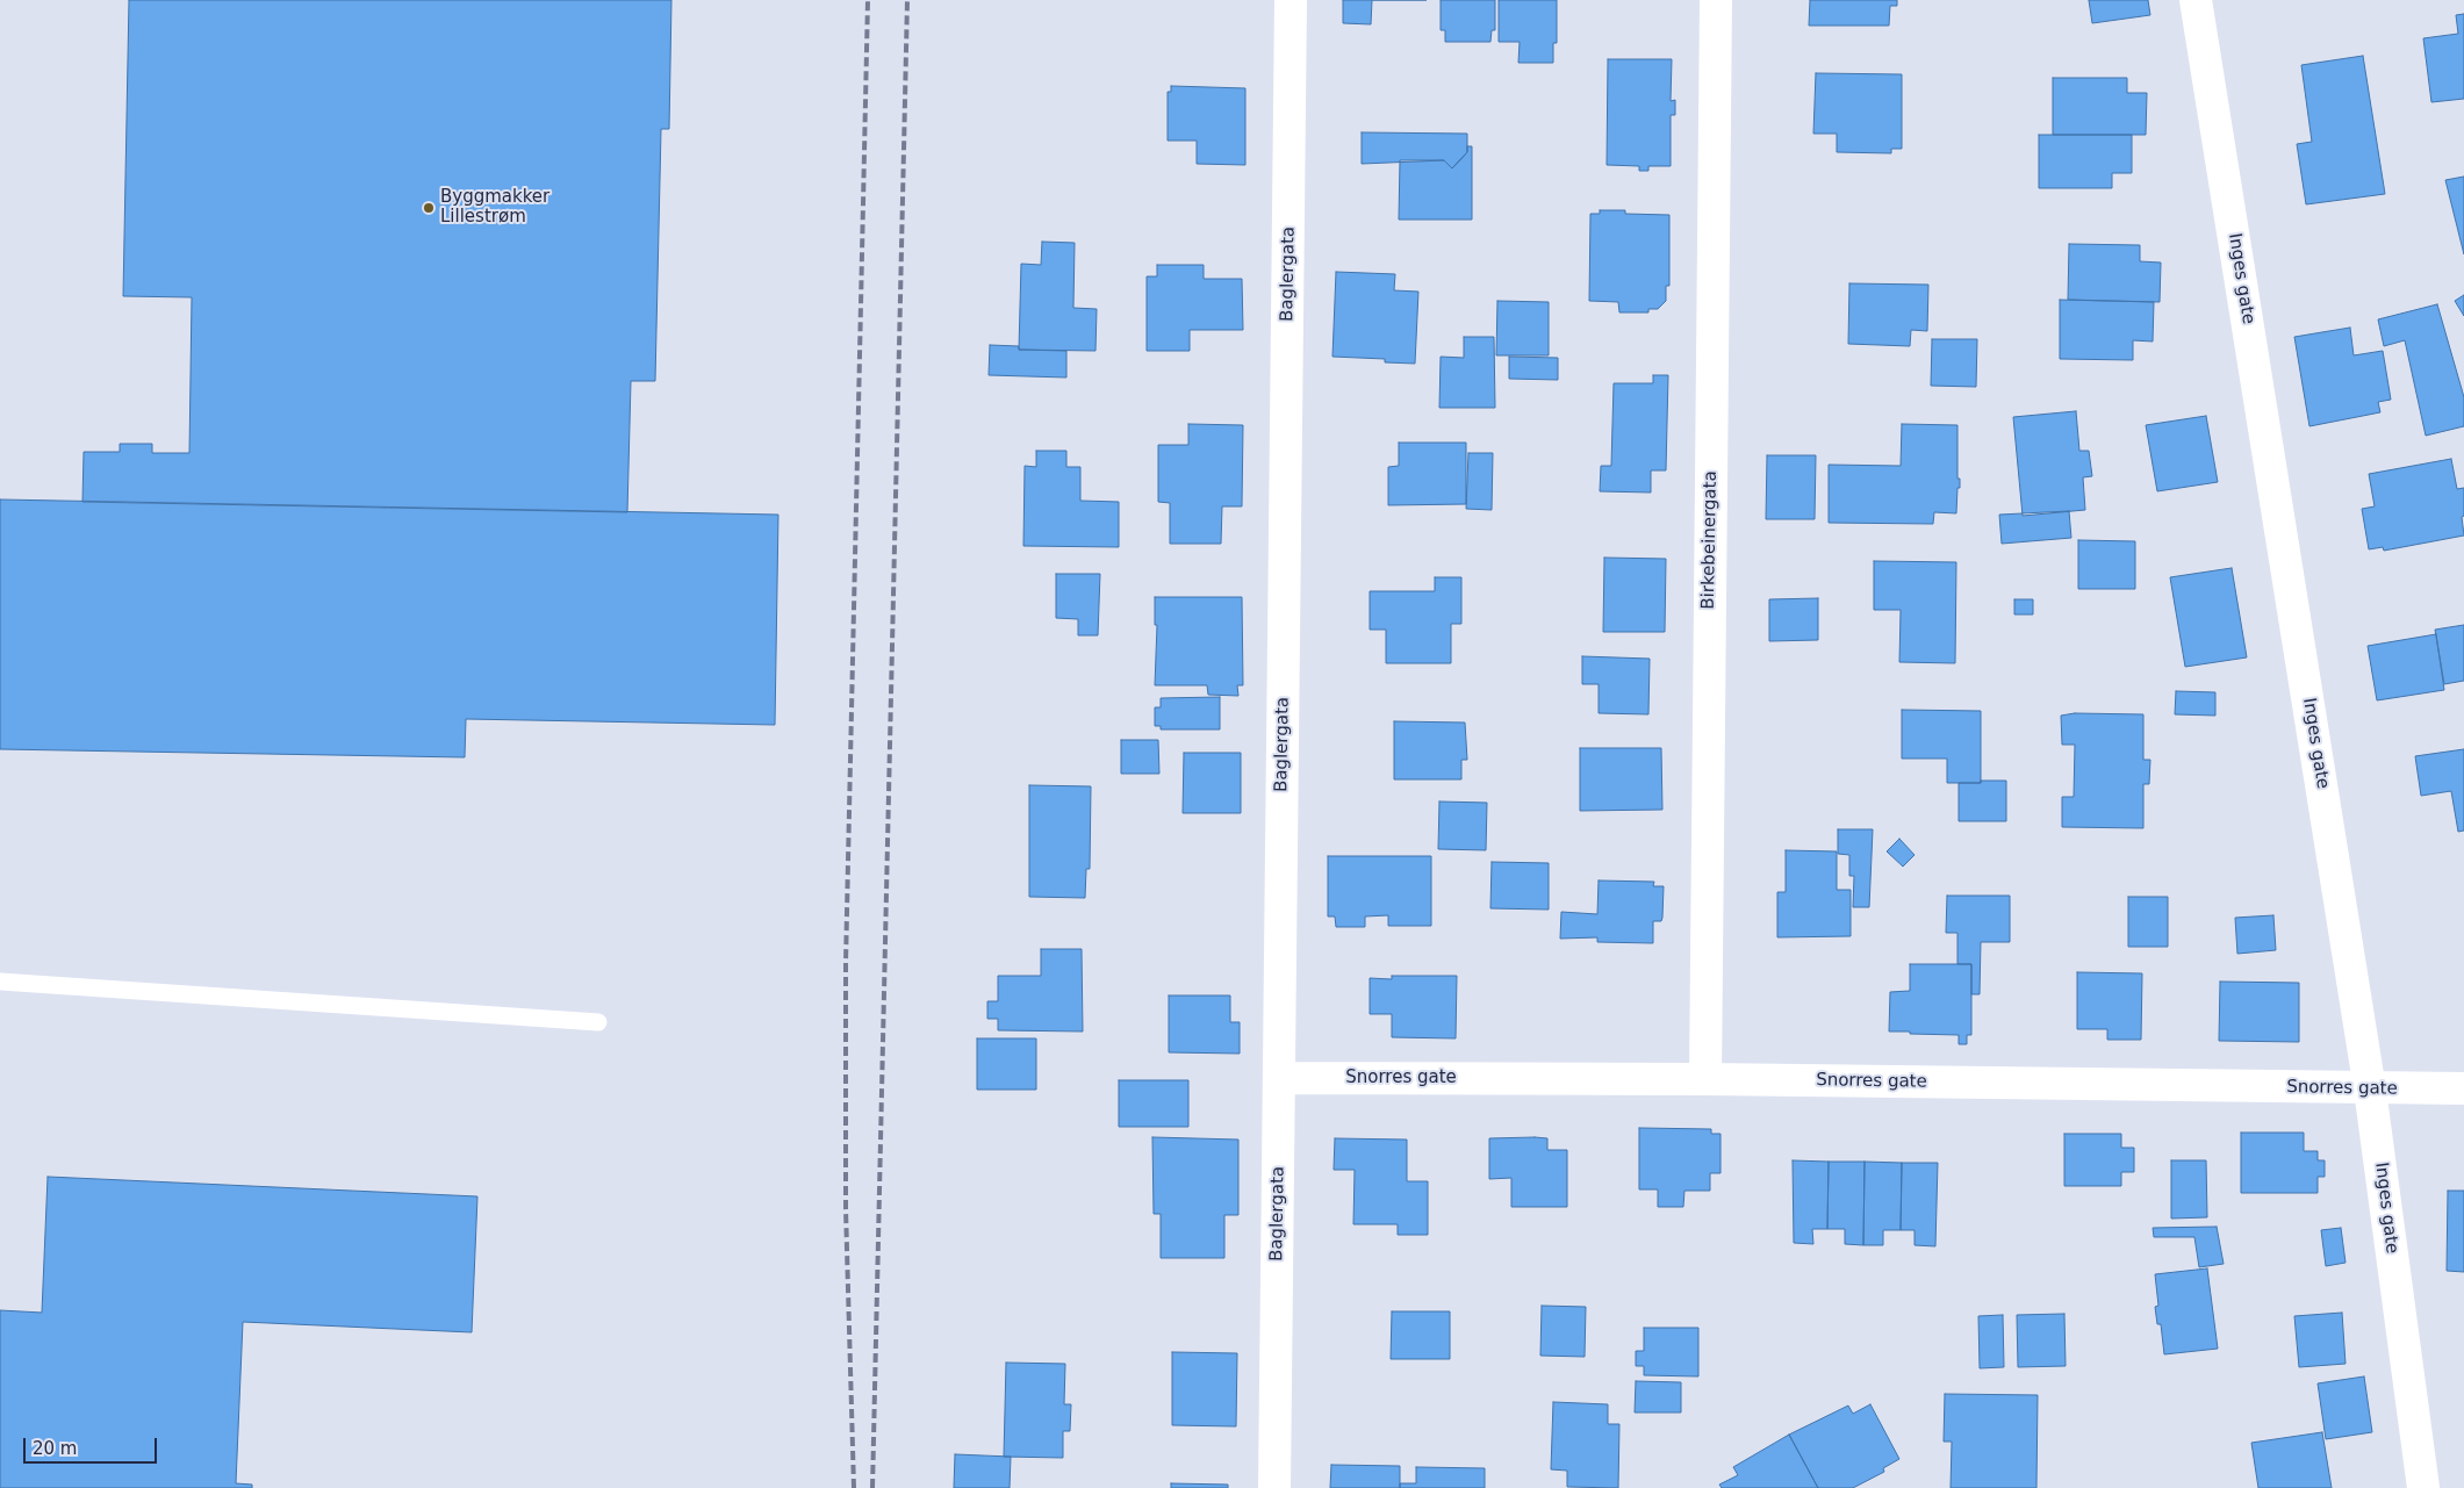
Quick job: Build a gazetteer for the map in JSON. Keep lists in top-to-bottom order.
{
  "streets": {
    "street": [
      "Baglergata",
      "Inges gate",
      "Birkebeinergata",
      "Snorres gate"
    ]
  },
  "crossings": [
    ["Baglergata", "Snorres gate"],
    ["Inges gate", "Snorres gate"],
    ["Birkebeinergata", "Snorres gate"]
  ],
  "places": ["Byggmakker Lillestrøm"],
  "scale_bar": "20 m"
}
